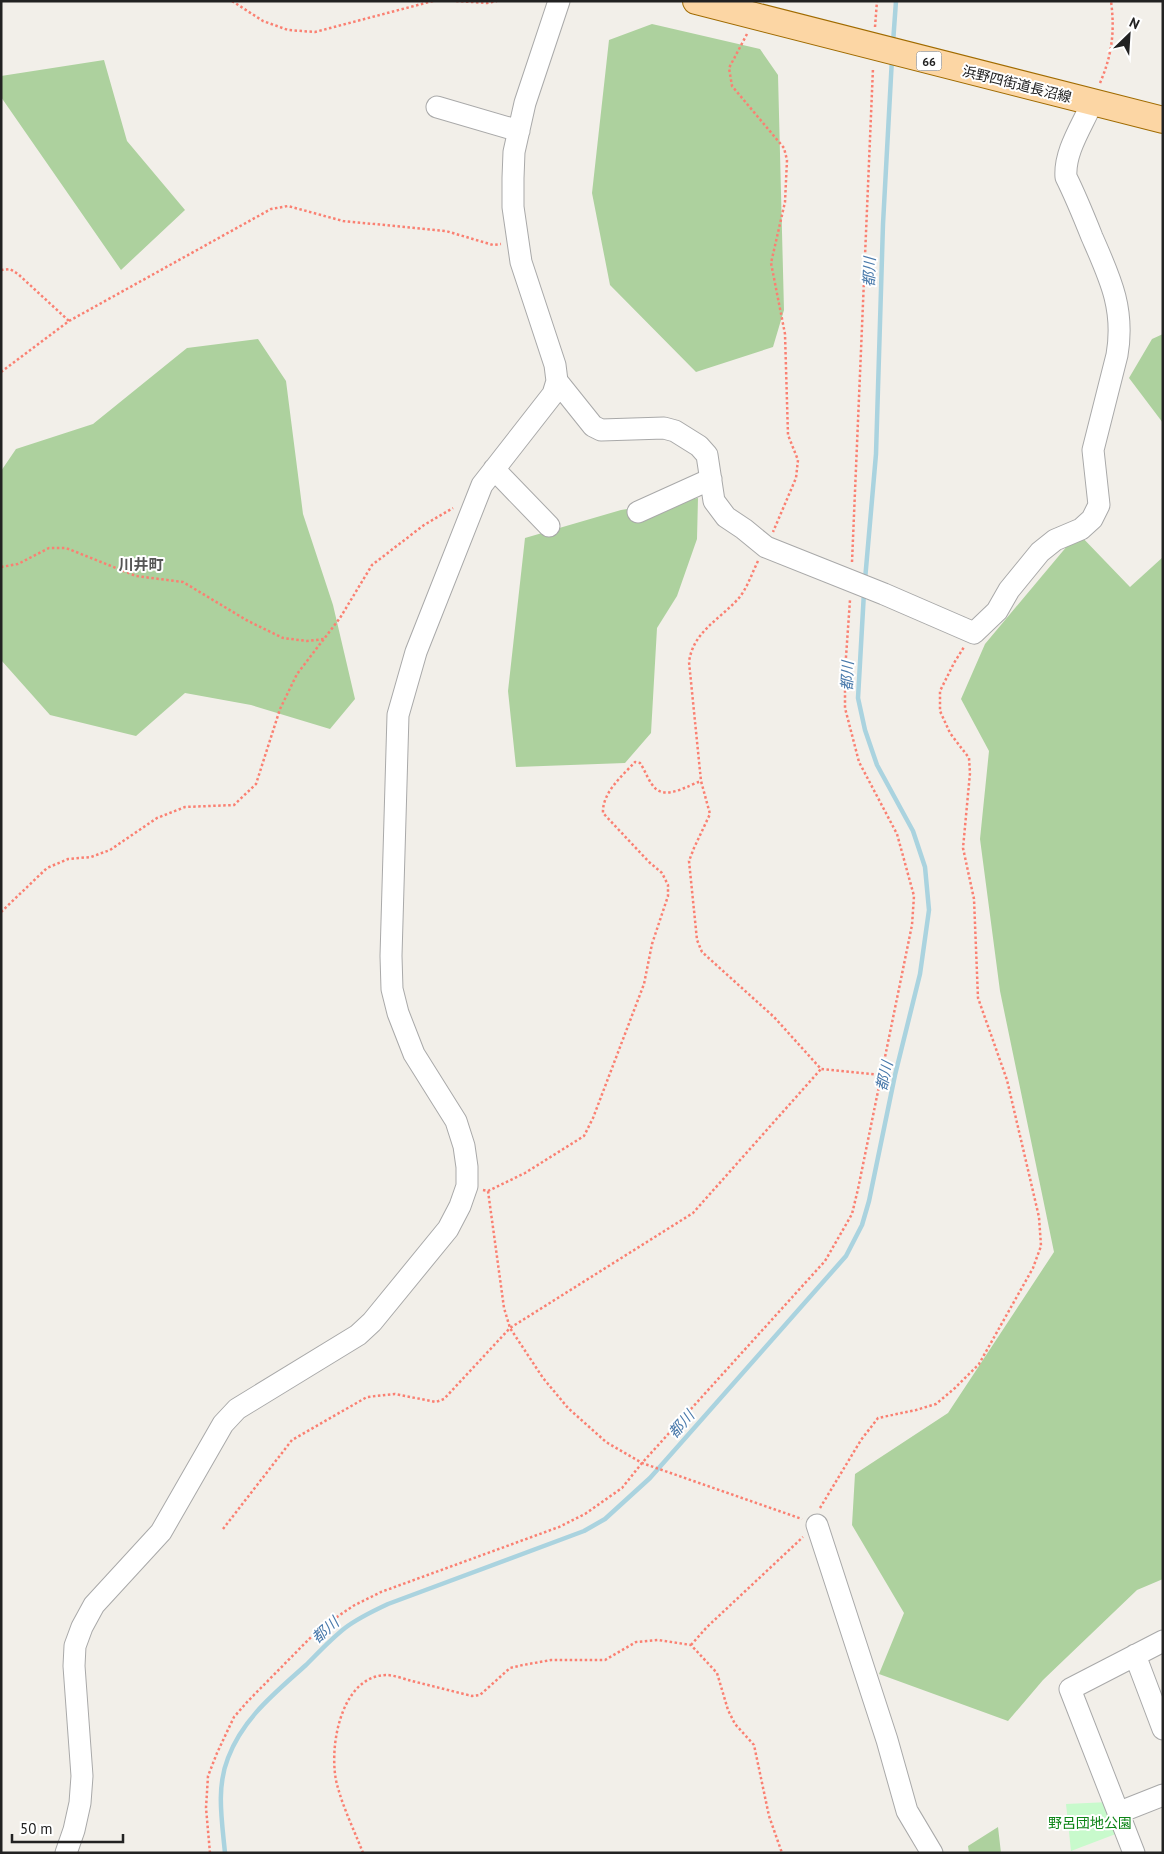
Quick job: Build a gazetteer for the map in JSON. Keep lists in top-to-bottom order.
{
  "streets": {
    "main road": ["66", "浜野四街道長沼線"]
  },
  "districts": ["川井町"],
  "water": ["都川"],
  "parks": ["野呂団地公園"],
  "scale_bar": "50 m",
  "north": "top right"
}
